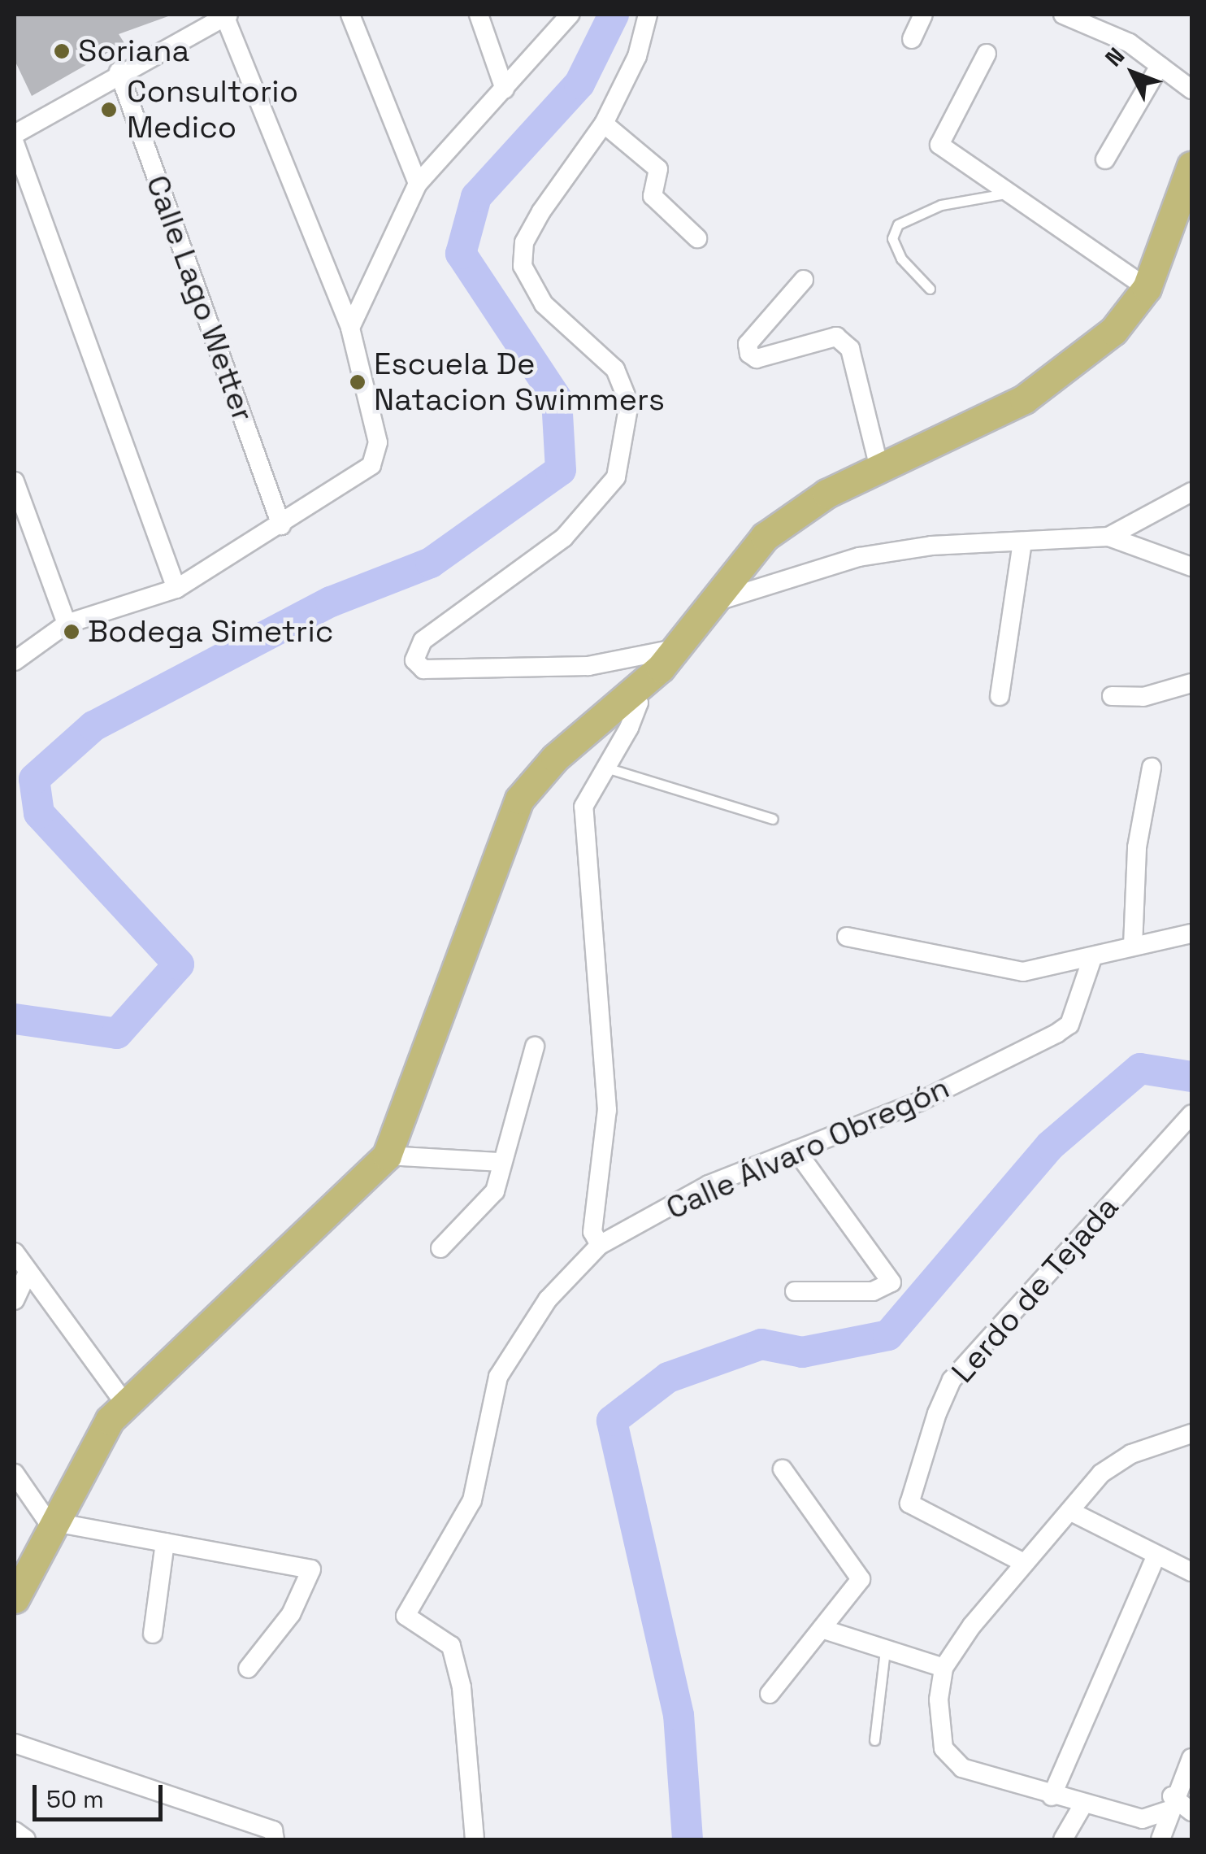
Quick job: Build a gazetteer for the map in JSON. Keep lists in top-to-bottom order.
{
  "streets": {
    "street": ["Calle Lago Wetter", "Calle Álvaro Obregón", "Lerdo de Tejada"]
  },
  "places": [
    "Soriana",
    "Consultorio Medico",
    "Escuela De Natacion Swimmers",
    "Bodega Simetric"
  ],
  "scale_bar": "50 m",
  "north": "top left"
}
